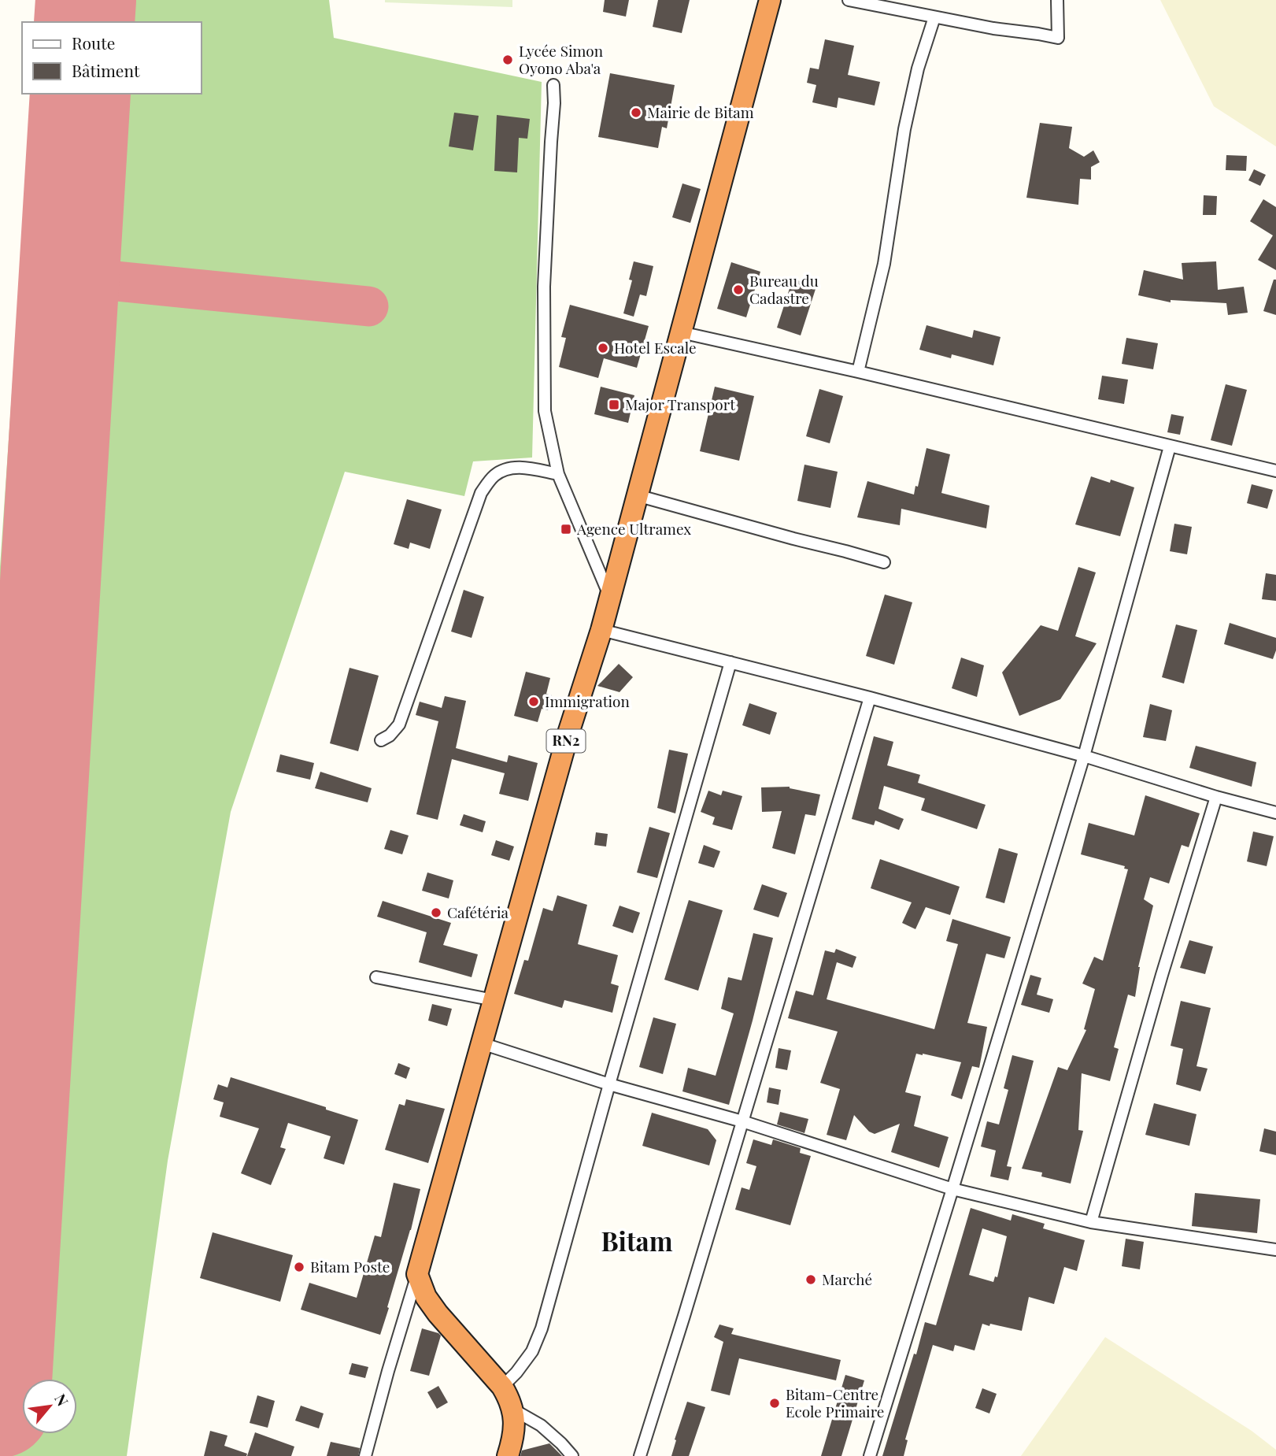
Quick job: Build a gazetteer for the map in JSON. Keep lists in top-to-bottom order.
{
  "streets": {
    "highway": ["RN2"]
  },
  "districts": ["Bitam"],
  "places": {
    "other": [
      "Lycée Simon Oyono Aba'a",
      "Mairie de Bitam",
      "Bureau du Cadastre",
      "Hotel Escale",
      "Immigration",
      "Cafétéria",
      "Bitam Poste",
      "Marché",
      "Bitam-Centre Ecole Primaire"
    ],
    "transit": ["Major Transport", "Agence Ultramex"]
  },
  "legend": ["Route", "Bâtiment"],
  "north": "top right"
}
